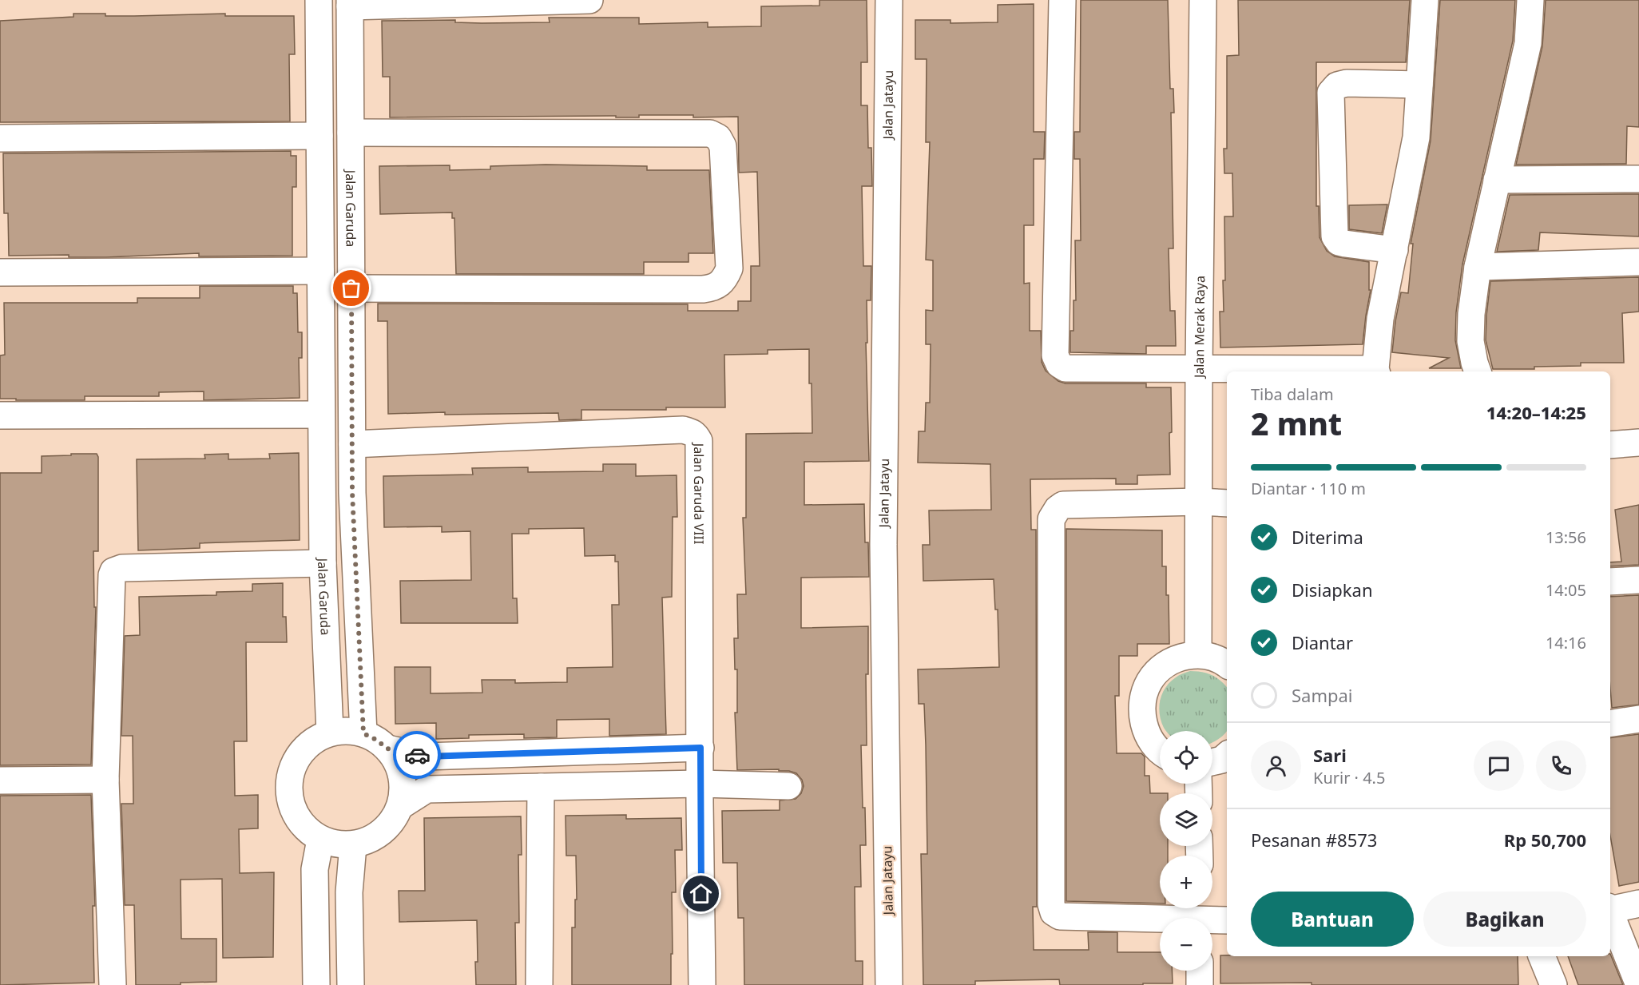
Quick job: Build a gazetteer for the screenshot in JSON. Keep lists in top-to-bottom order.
{
  "streets": {
    "street": [
      "Jalan Jatayu",
      "Jalan Garuda",
      "Jalan Merak Raya",
      "Jalan Garuda VIII"
    ]
  },
  "crossings": [
    ["Jalan Garuda", "Jalan Garuda VIII"]
  ],
  "page": {
    "heading": ["2 mnt", "Tiba dalam", "14:20–14:25"],
    "panel": [
      "Sari",
      "Kurir · 4.5",
      "Pesanan #8573",
      "Rp 50,700"
    ],
    "bar": "Diantar · 110 m",
    "list": [
      ["Diterima", "13:56"],
      ["Disiapkan", "14:05"],
      ["Diantar", "14:16"],
      "Sampai"
    ],
    "map_buttons": ["+", "−"],
    "buttons": ["Bantuan", "Bagikan"]
  }
}
